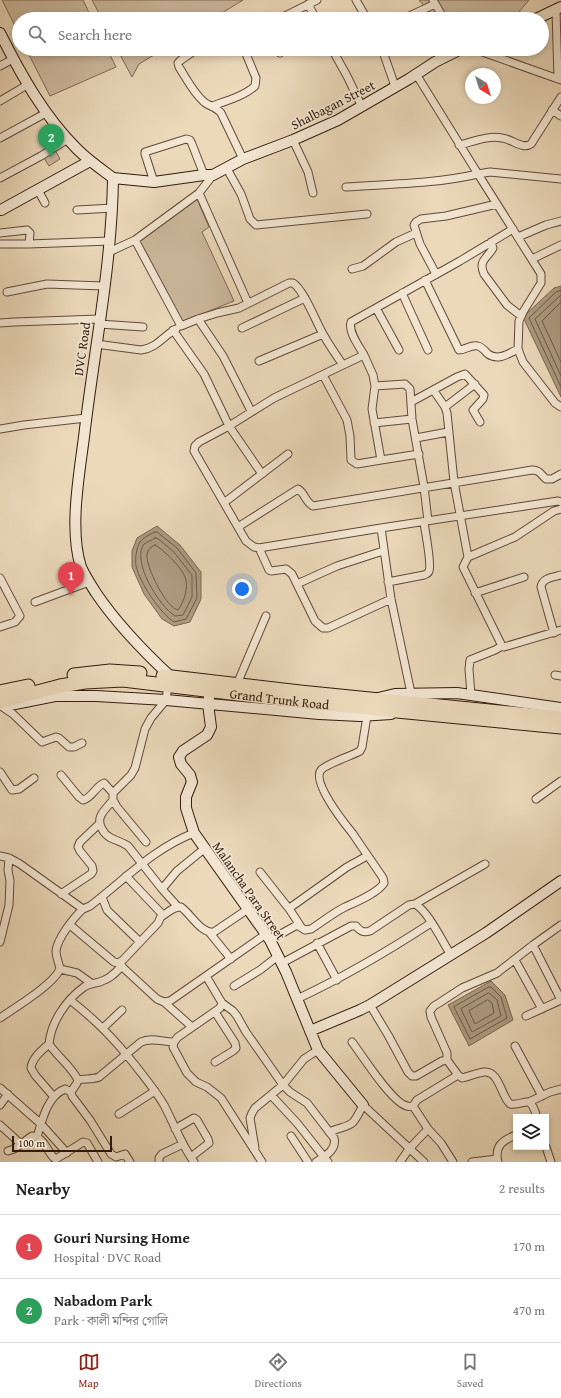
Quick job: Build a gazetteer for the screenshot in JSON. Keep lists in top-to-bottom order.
{
  "streets": {
    "highway": ["Grand Trunk Road"],
    "street": ["Shalbagan Street", "DVC Road", "Malancha Para Street"]
  },
  "crossings": [
    ["DVC Road", "Grand Trunk Road"],
    ["Grand Trunk Road", "Malancha Para Street"]
  ],
  "scale_bar": "100 m",
  "north": "bottom right",
  "page": {
    "search": "Search here",
    "pins": ["2", "1"],
    "scale": "100 m",
    "heading": ["Nearby", "2 results"],
    "list": [
      {
        "mark": "1",
        "name": "Gouri Nursing Home",
        "note": "Hospital · DVC Road",
        "value": "170 m"
      },
      {
        "mark": "2",
        "name": "Nabadom Park",
        "note": "Park · কালী মন্দির গোলি",
        "value": "470 m"
      }
    ],
    "nav": ["Map", "Directions", "Saved"]
  }
}
